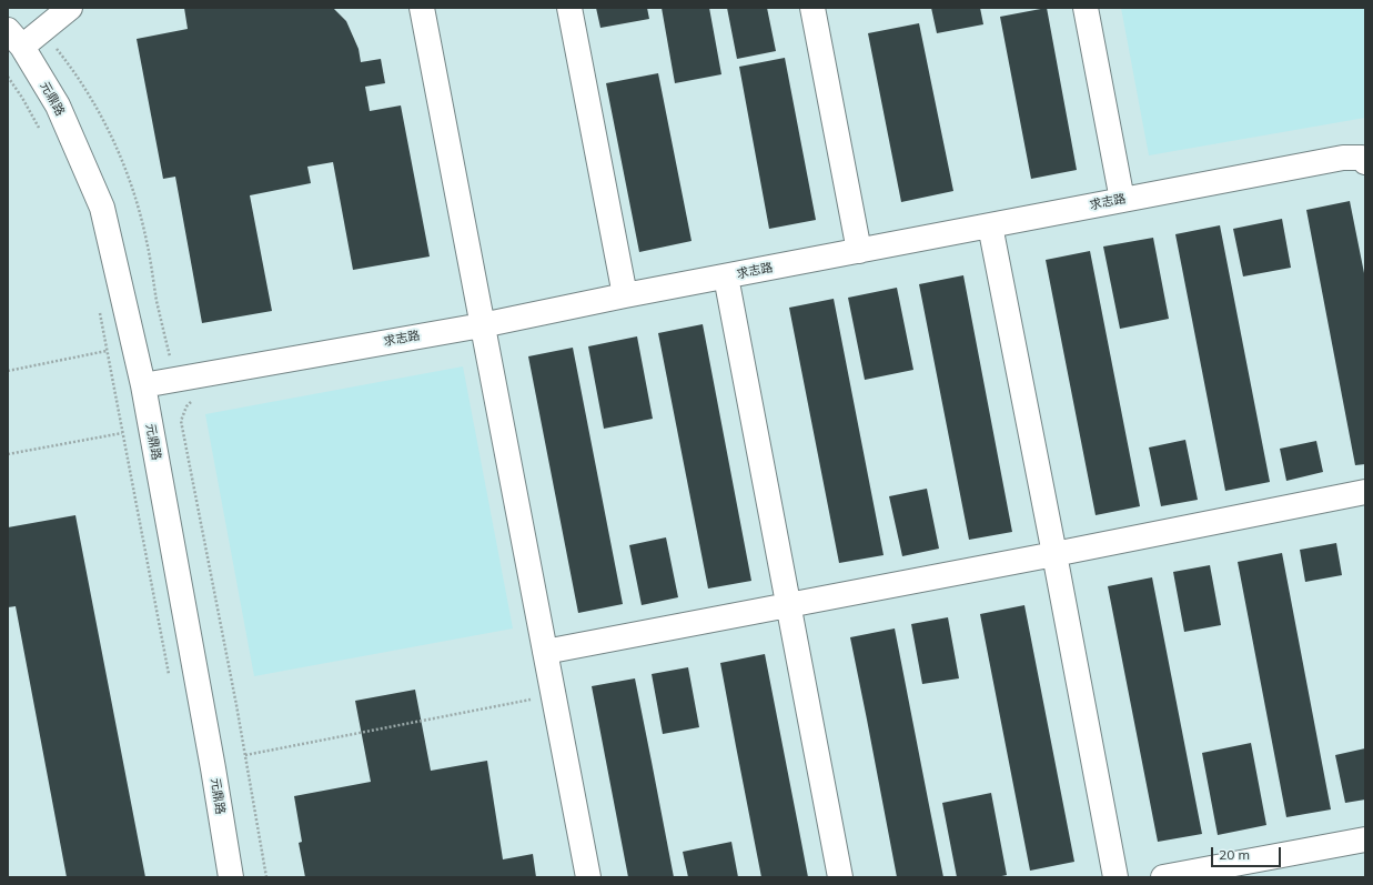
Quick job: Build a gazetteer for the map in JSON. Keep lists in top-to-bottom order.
{
  "streets": {
    "street": ["元鼎路", "求志路"]
  },
  "crossings": [
    ["元鼎路", "求志路"]
  ],
  "scale_bar": "20 m"
}
